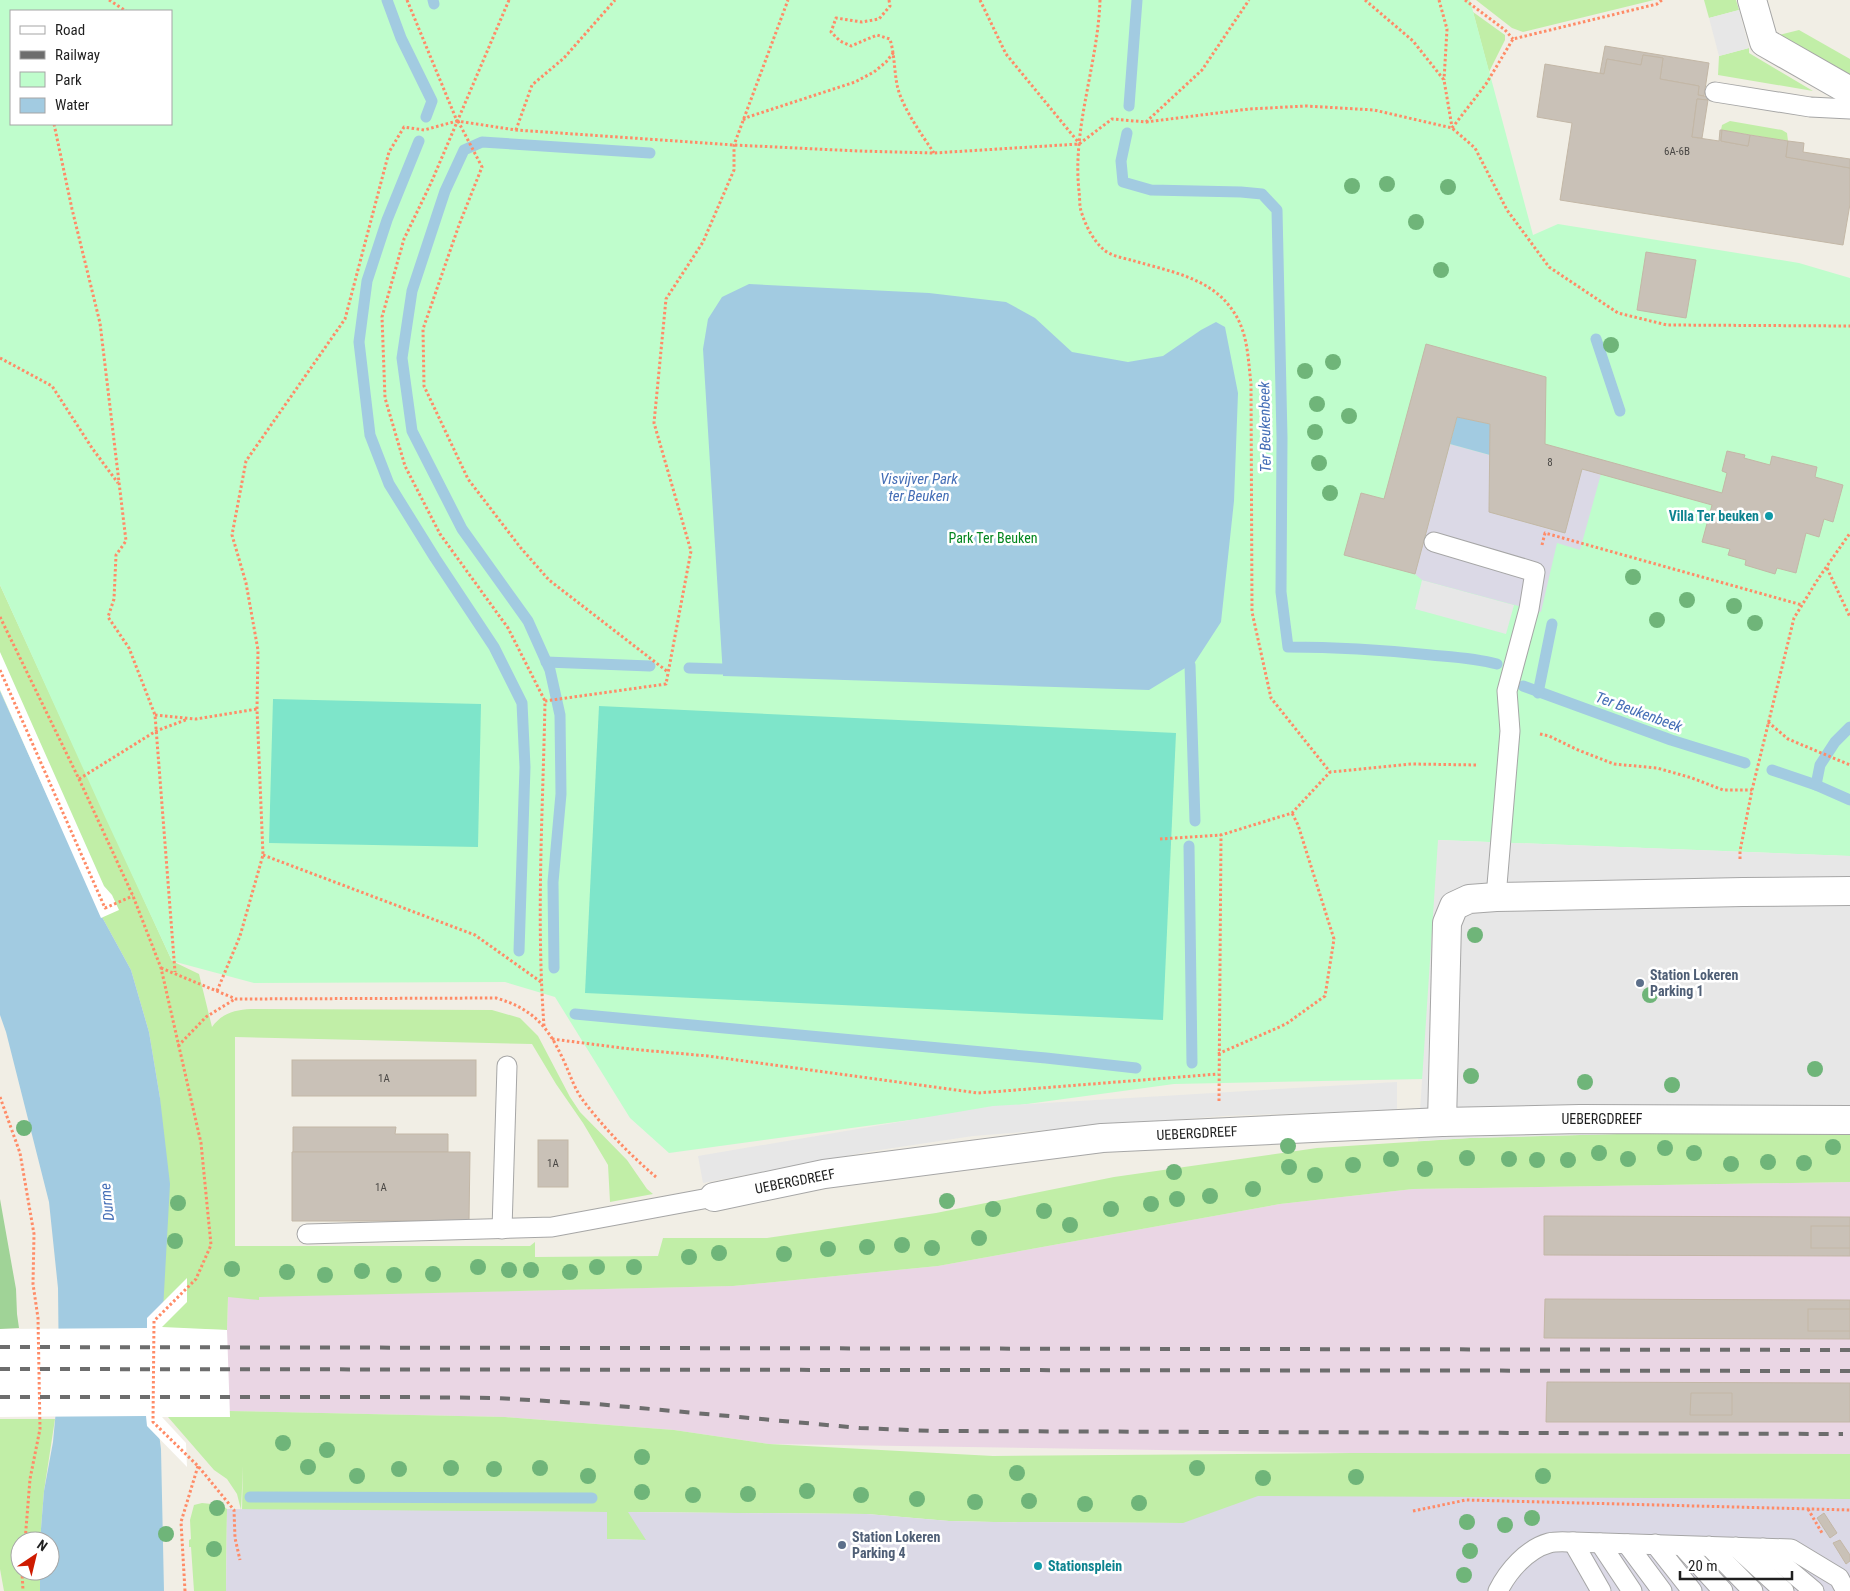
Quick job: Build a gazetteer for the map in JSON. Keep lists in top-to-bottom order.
{
  "streets": {
    "street": ["UEBERGDREEF"]
  },
  "water": ["Ter Beukenbeek", "Visvijver Park ter Beuken", "Durme"],
  "parks": ["Park Ter Beuken"],
  "places": [
    "Villa Ter beuken",
    "Station Lokeren Parking 1",
    "Station Lokeren Parking 4",
    "Stationsplein"
  ],
  "house_numbers": [
    "6A-6B",
    "8",
    "1A",
    "1A",
    "1A"
  ],
  "legend": [
    "Road",
    "Railway",
    "Park",
    "Water"
  ],
  "scale_bar": "20 m",
  "north": "top right"
}
